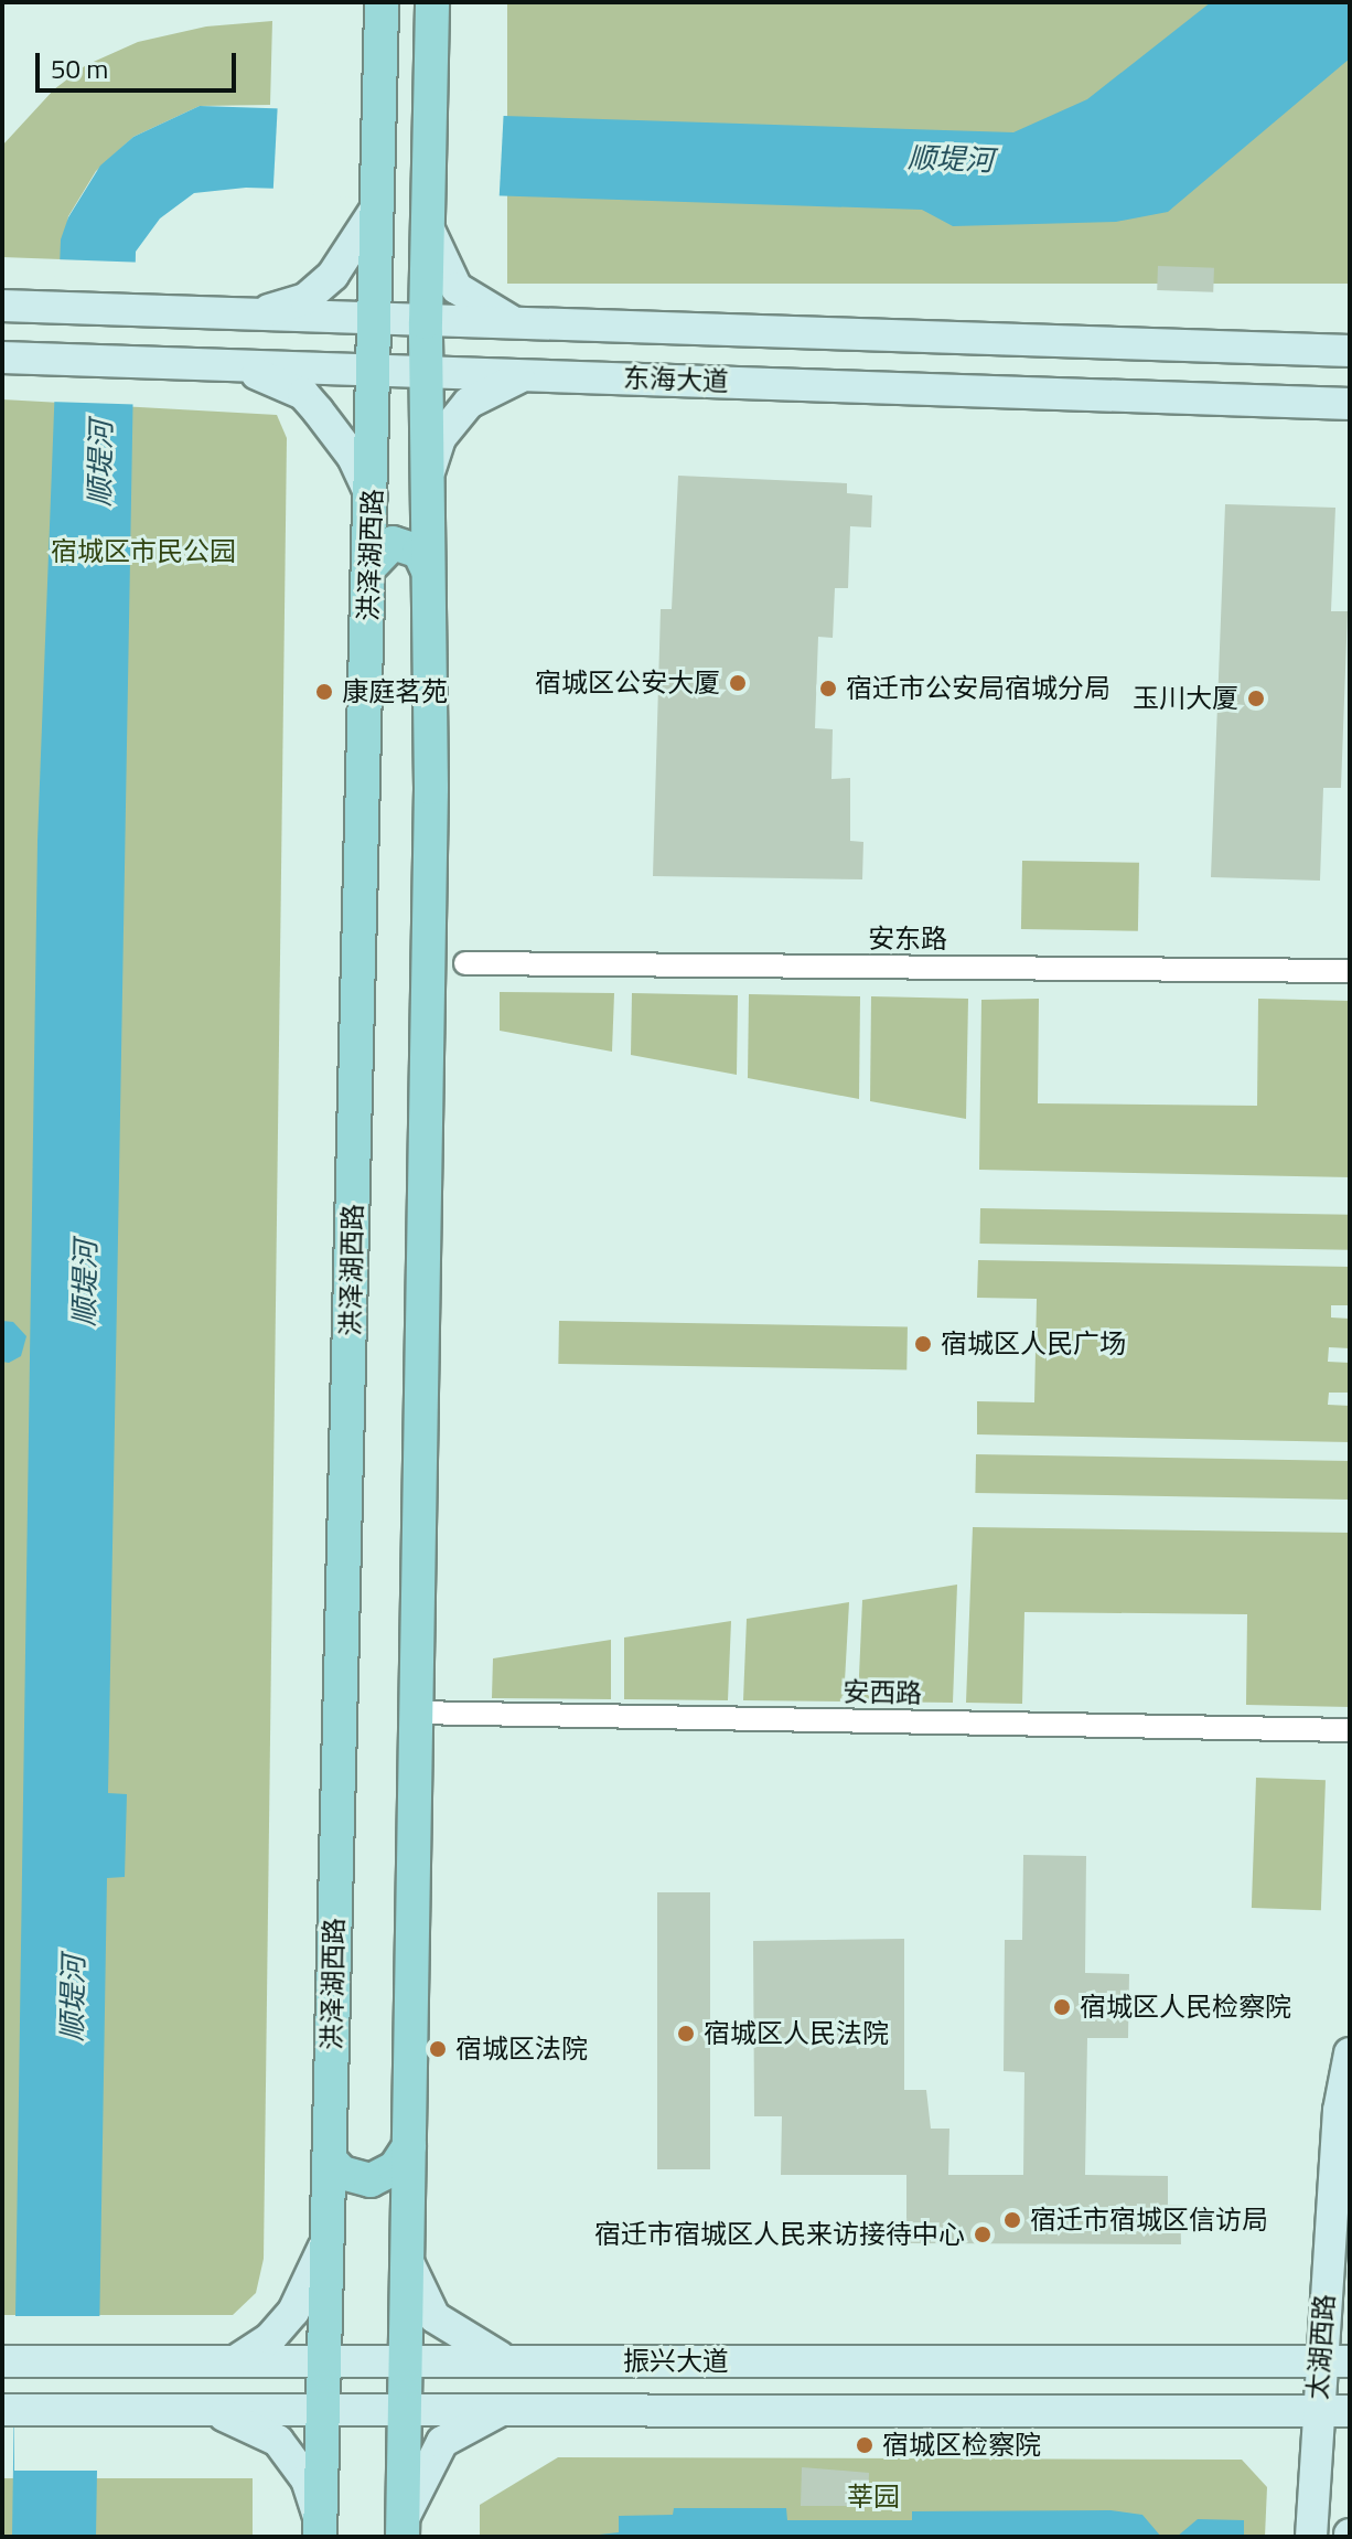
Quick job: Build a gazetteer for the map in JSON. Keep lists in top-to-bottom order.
{
  "streets": {
    "main road": ["洪泽湖西路"],
    "street": [
      "东海大道",
      "安东路",
      "安西路",
      "太湖西路",
      "振兴大道"
    ]
  },
  "crossings": [
    ["东海大道", "洪泽湖西路"],
    ["洪泽湖西路", "安西路"],
    ["洪泽湖西路", "振兴大道"],
    ["太湖西路", "振兴大道"]
  ],
  "water": ["顺堤河"],
  "parks": ["宿城区市民公园", "莘园"],
  "places": [
    "宿城区公安大厦",
    "宿迁市公安局宿城分局",
    "康庭茗苑",
    "玉川大厦",
    "宿城区人民广场",
    "宿城区人民检察院",
    "宿城区人民法院",
    "宿城区法院",
    "宿迁市宿城区信访局",
    "宿迁市宿城区人民来访接待中心",
    "宿城区检察院"
  ],
  "scale_bar": "50 m"
}
